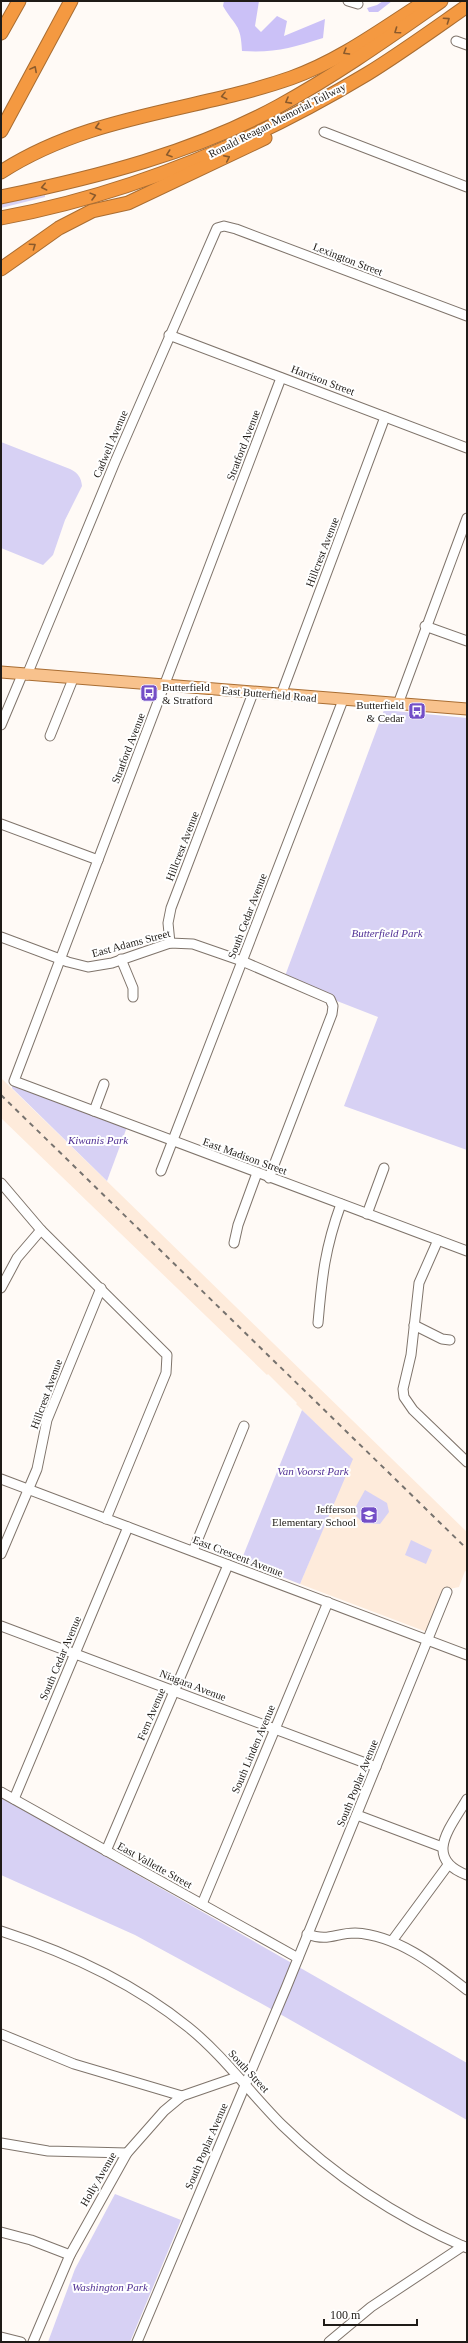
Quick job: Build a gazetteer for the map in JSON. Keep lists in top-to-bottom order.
{
  "streets": {
    "highway": ["Ronald Reagan Memorial Tollway"],
    "main road": ["East Butterfield Road"],
    "street": [
      "Lexington Street",
      "Harrison Street",
      "Cadwell Avenue",
      "Stratford Avenue",
      "Hillcrest Avenue",
      "South Cedar Avenue",
      "East Adams Street",
      "East Madison Street",
      "East Crescent Avenue",
      "Niagara Avenue",
      "Fern Avenue",
      "South Linden Avenue",
      "South Poplar Avenue",
      "East Vallette Street",
      "South Street",
      "Holly Avenue"
    ]
  },
  "crossings": [
    ["Lexington Street", "Cadwell Avenue"],
    ["Harrison Street", "Cadwell Avenue"],
    ["Harrison Street", "Stratford Avenue"],
    ["Harrison Street", "Hillcrest Avenue"],
    ["Cadwell Avenue", "East Butterfield Road"],
    ["Stratford Avenue", "East Butterfield Road"],
    ["Stratford Avenue", "East Adams Street"],
    ["Stratford Avenue", "East Madison Street"],
    ["Hillcrest Avenue", "East Butterfield Road"],
    ["Hillcrest Avenue", "East Adams Street"],
    ["Hillcrest Avenue", "East Crescent Avenue"],
    ["East Butterfield Road", "South Cedar Avenue"],
    ["South Cedar Avenue", "East Adams Street"],
    ["South Cedar Avenue", "East Madison Street"],
    ["South Cedar Avenue", "East Crescent Avenue"],
    ["South Cedar Avenue", "Niagara Avenue"],
    ["South Cedar Avenue", "East Vallette Street"],
    ["East Adams Street", "East Madison Street"],
    ["East Crescent Avenue", "Fern Avenue"],
    ["East Crescent Avenue", "South Linden Avenue"],
    ["East Crescent Avenue", "South Poplar Avenue"],
    ["Niagara Avenue", "Fern Avenue"],
    ["Niagara Avenue", "South Linden Avenue"],
    ["Niagara Avenue", "South Poplar Avenue"],
    ["Fern Avenue", "East Vallette Street"],
    ["South Linden Avenue", "East Vallette Street"],
    ["South Poplar Avenue", "East Vallette Street"],
    ["South Poplar Avenue", "South Street"],
    ["South Street", "Holly Avenue"]
  ],
  "parks": [
    "Butterfield Park",
    "Kiwanis Park",
    "Van Voorst Park",
    "Washington Park"
  ],
  "places": {
    "bus stop": ["Butterfield & Stratford", "Butterfield & Cedar"],
    "school or university": ["Jefferson Elementary School"]
  },
  "scale_bar": "100 m"
}
